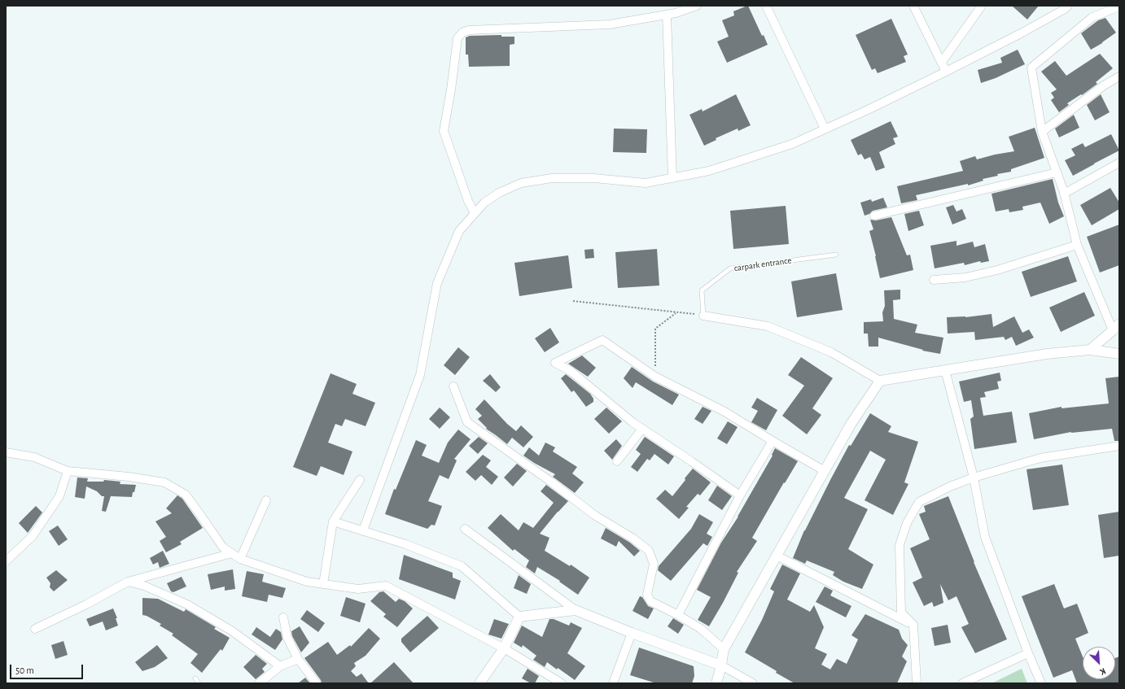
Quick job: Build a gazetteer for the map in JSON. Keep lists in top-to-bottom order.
{
  "streets": {
    "lane": ["carpark entrance"]
  },
  "scale_bar": "50 m",
  "north": "bottom right"
}
